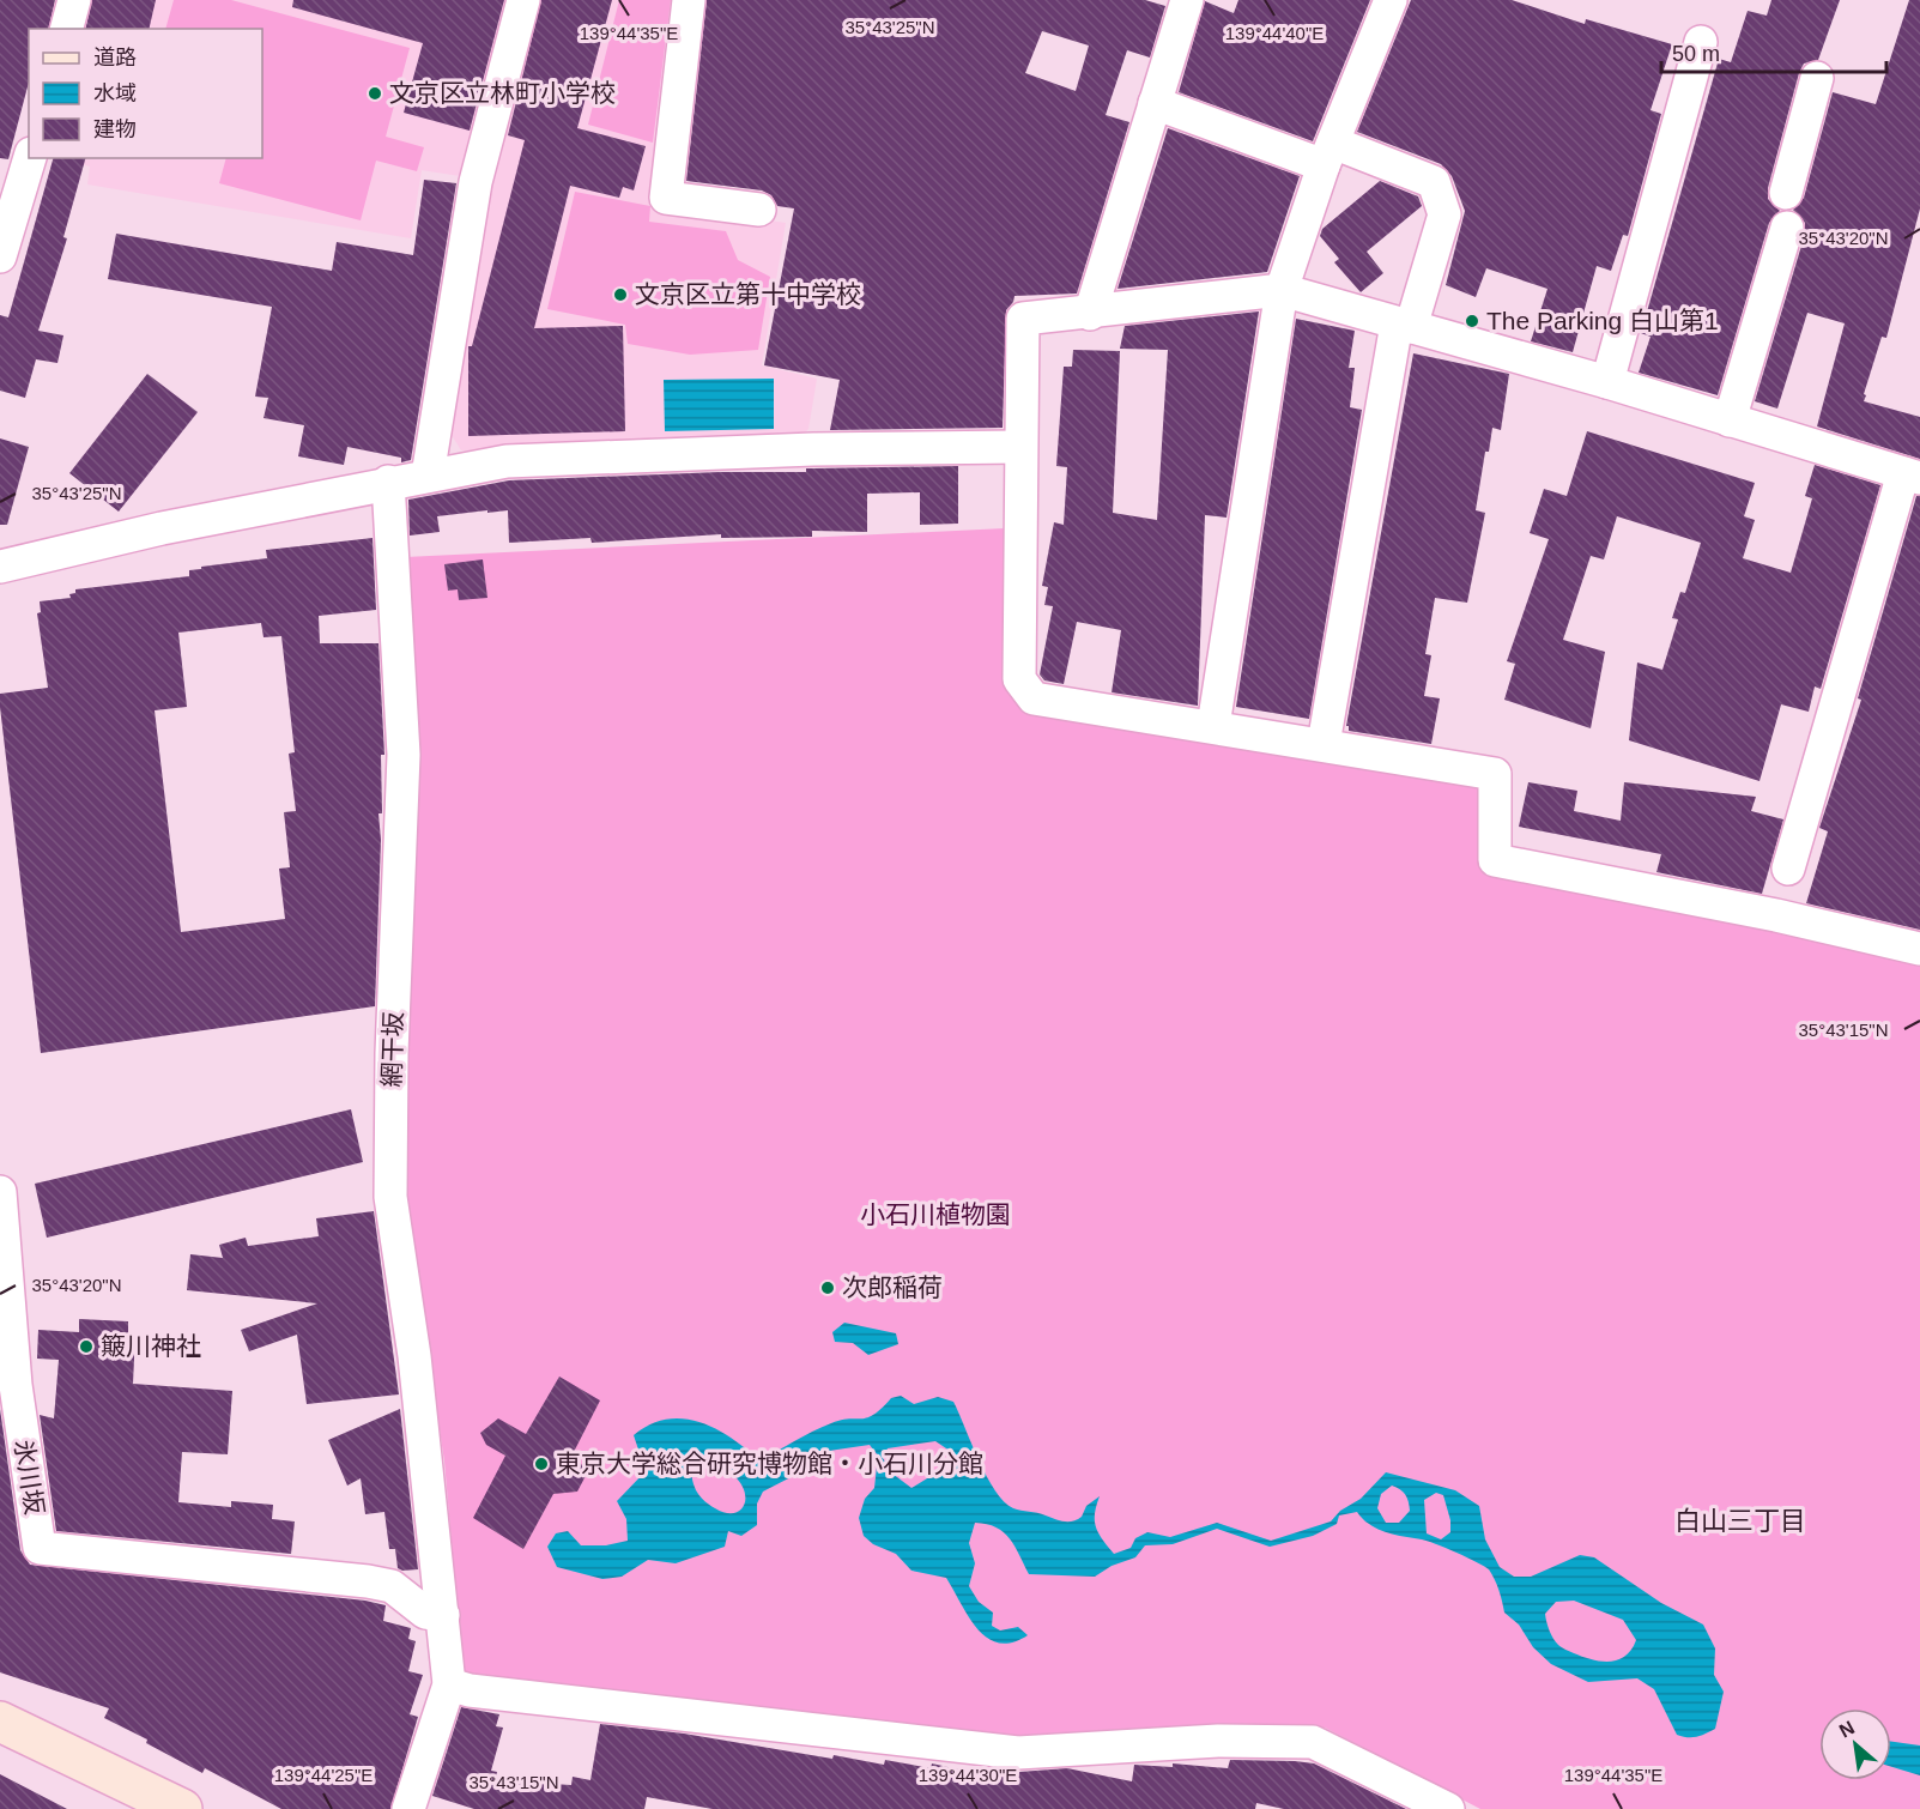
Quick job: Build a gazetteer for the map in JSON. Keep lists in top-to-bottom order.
{
  "streets": {
    "street": ["網干坂", "氷川坂"]
  },
  "crossings": [
    ["網干坂", "氷川坂"]
  ],
  "districts": ["白山三丁目"],
  "parks": ["小石川植物園"],
  "places": [
    "文京区立林町小学校",
    "文京区立第十中学校",
    "The Parking 白山第1",
    "次郎稲荷",
    "簸川神社",
    "東京大学総合研究博物館・小石川分館"
  ],
  "legend": ["道路", "水域", "建物"],
  "scale_bar": "50 m",
  "north": "top left",
  "coordinates": [
    "35°43'25\"N",
    "139°44'35\"E",
    "139°44'40\"E",
    "35°43'20\"N",
    "35°43'15\"N",
    "139°44'25\"E",
    "139°44'30\"E"
  ]
}
